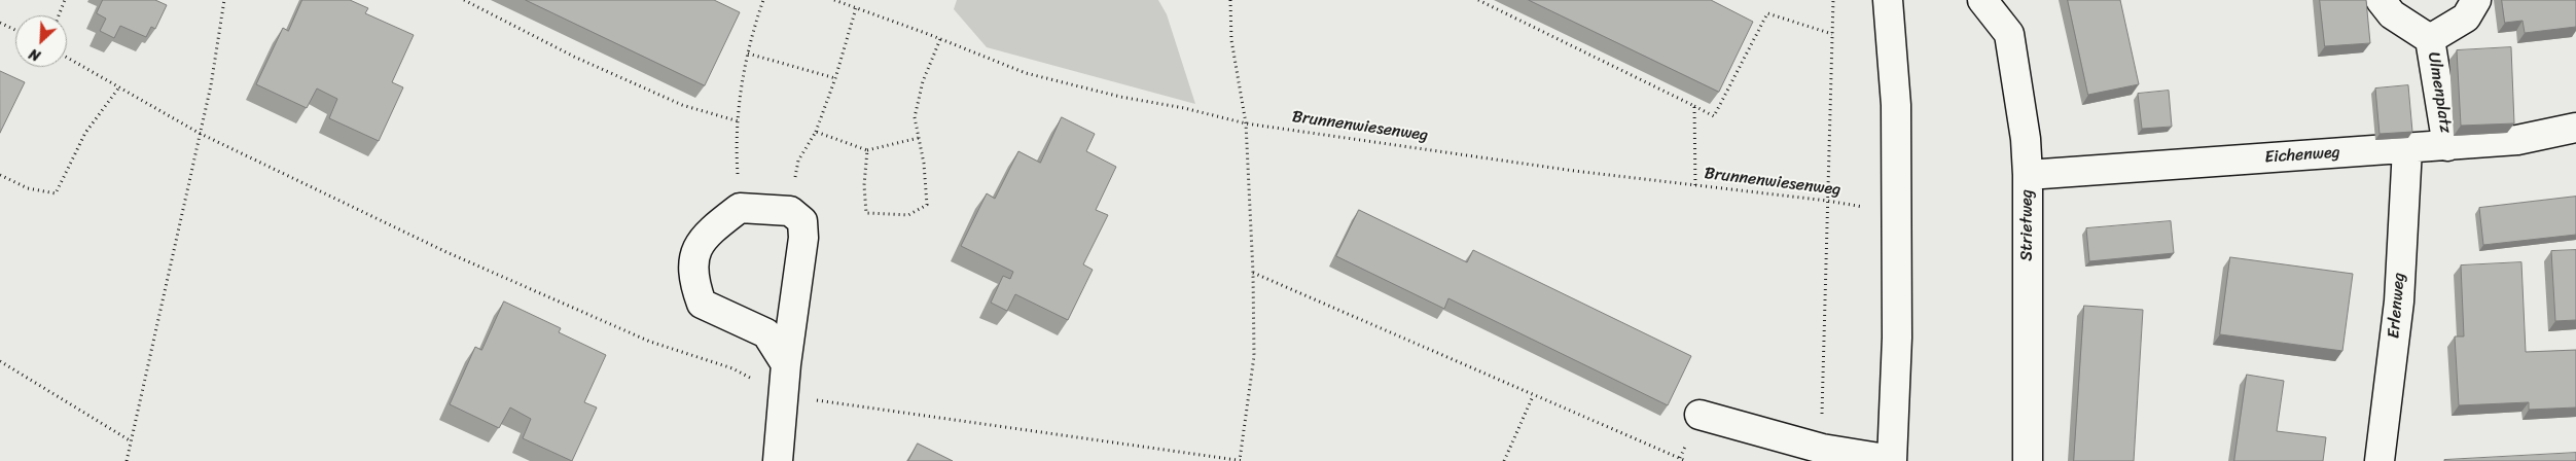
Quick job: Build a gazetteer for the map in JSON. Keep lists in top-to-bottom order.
{
  "streets": {
    "street": [
      "Ulmenplatz",
      "Eichenweg",
      "Strietweg",
      "Erlenweg"
    ],
    "path": ["Brunnenwiesenweg"]
  },
  "crossings": [
    ["Ulmenplatz", "Eichenweg"],
    ["Eichenweg", "Strietweg"],
    ["Eichenweg", "Erlenweg"]
  ],
  "north": "bottom left"
}
